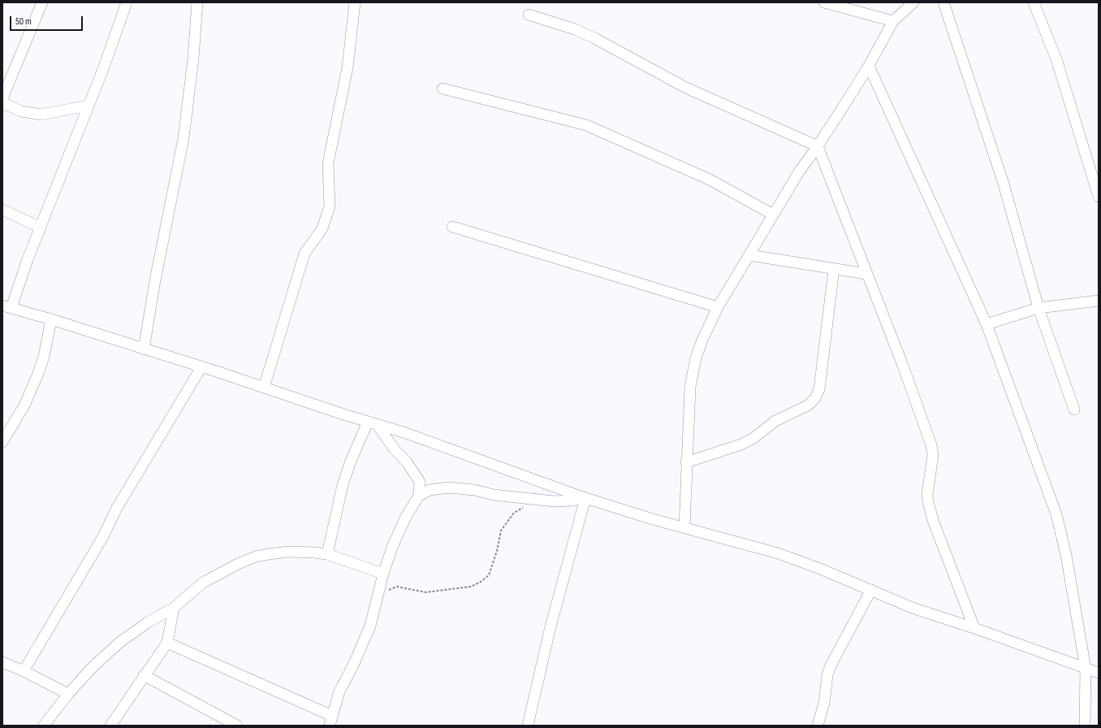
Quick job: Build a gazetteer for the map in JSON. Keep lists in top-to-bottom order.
{
  "scale_bar": "50 m"
}
